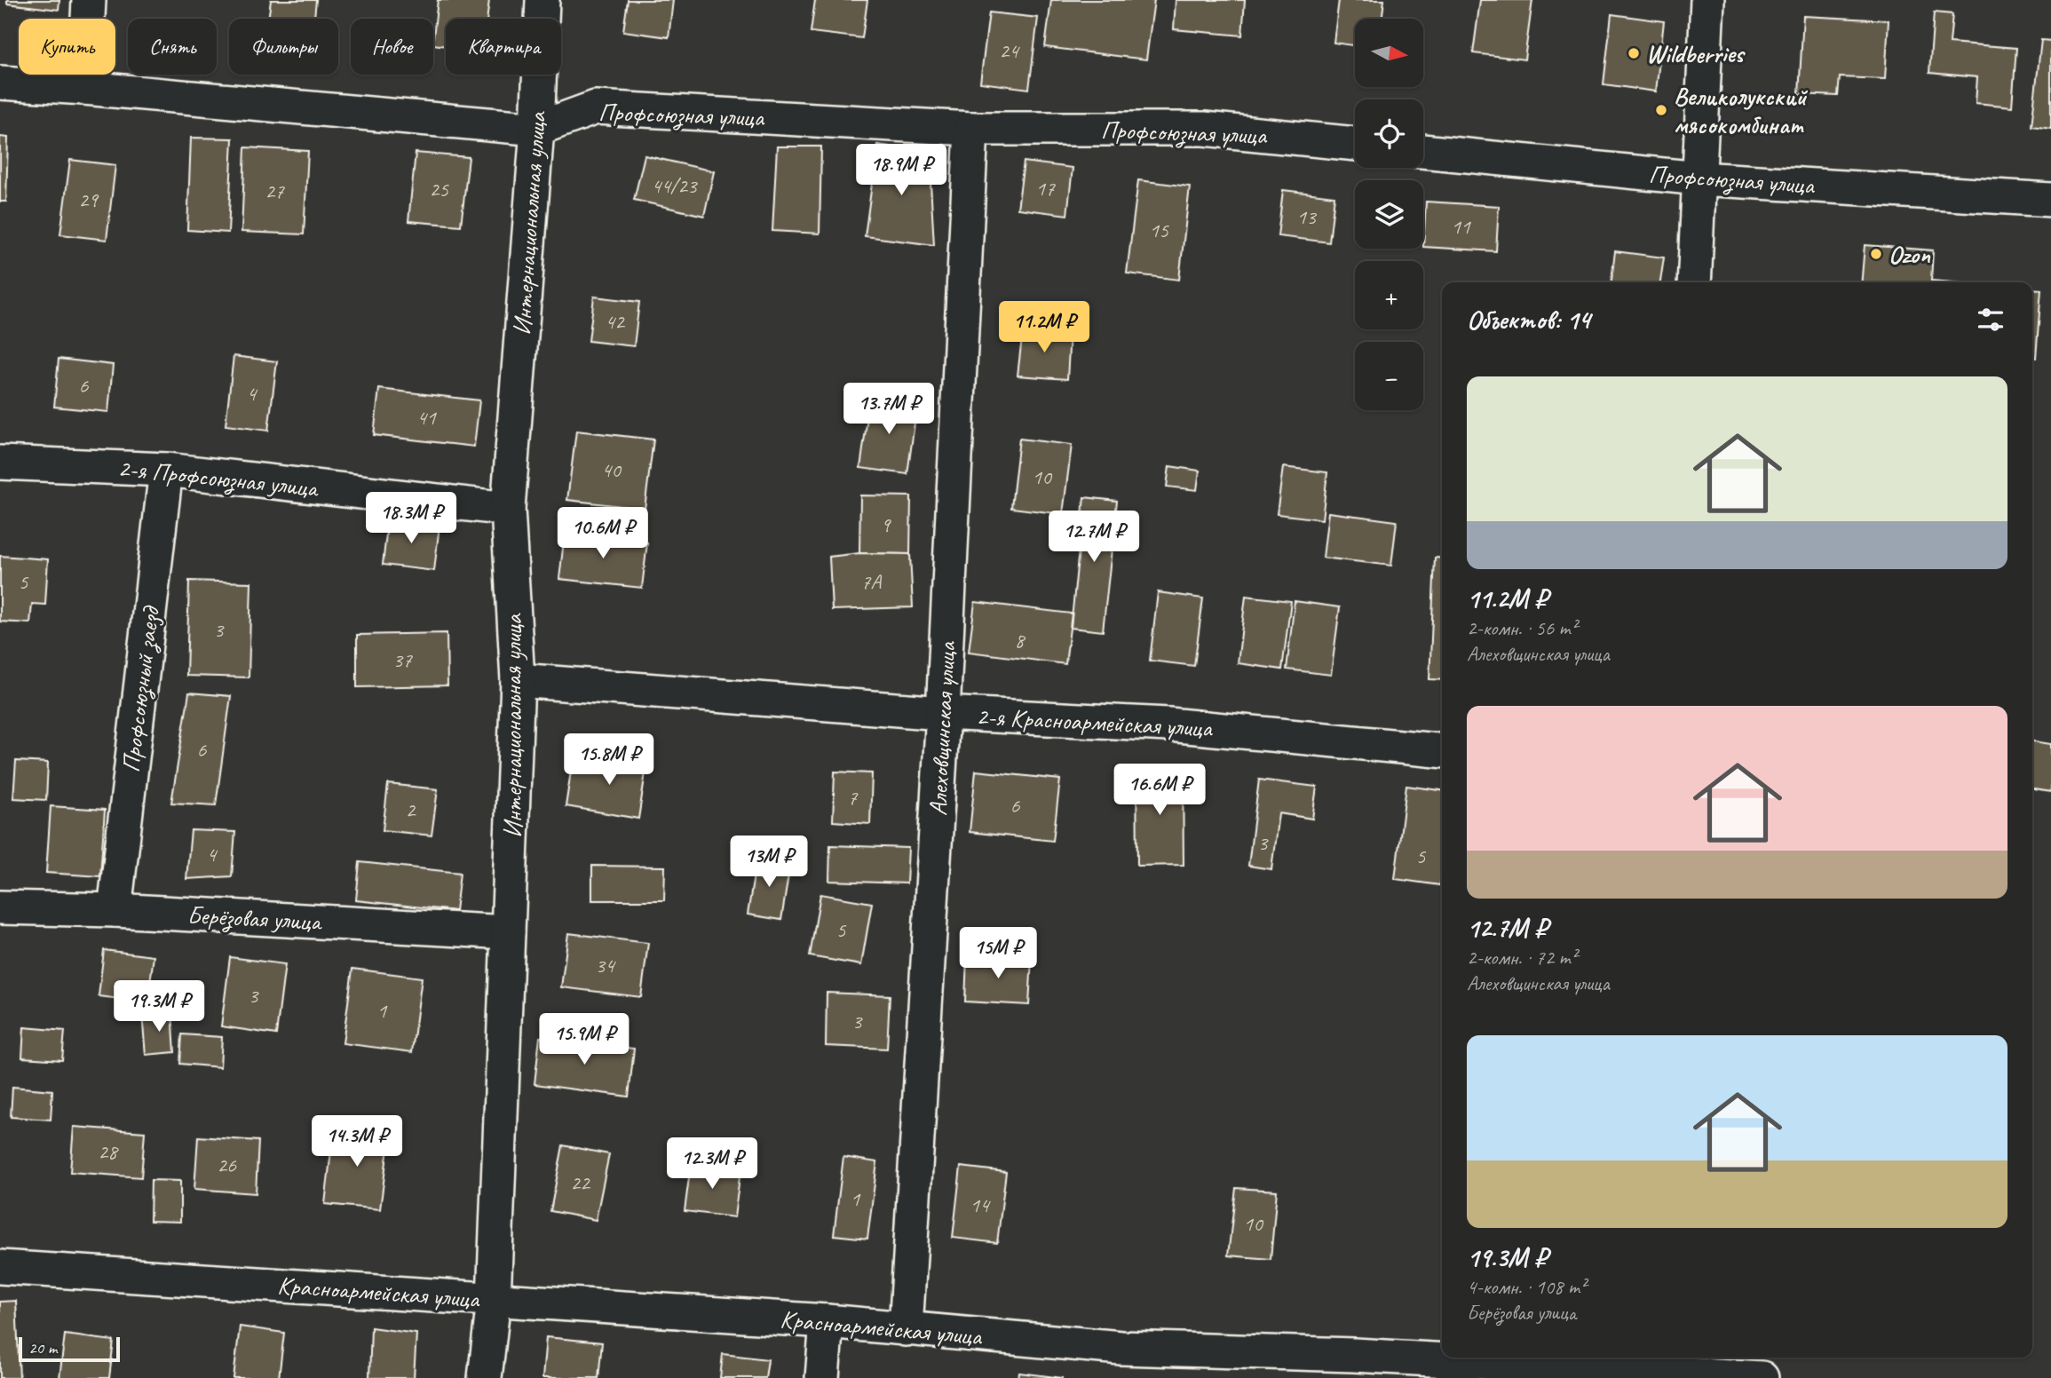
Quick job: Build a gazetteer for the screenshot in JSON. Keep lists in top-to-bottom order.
{
  "streets": {
    "street": [
      "Профсоюзная улица",
      "Интернациональная улица",
      "2-я Профсоюзная улица",
      "Профсоюзный заезд",
      "2-я Красноармейская улица",
      "Алеховщинская улица",
      "Берёзовая улица",
      "Красноармейская улица"
    ]
  },
  "crossings": [
    ["Профсоюзная улица", "Интернациональная улица"],
    ["Профсоюзная улица", "Алеховщинская улица"],
    ["Интернациональная улица", "2-я Профсоюзная улица"],
    ["Интернациональная улица", "2-я Красноармейская улица"],
    ["Интернациональная улица", "Берёзовая улица"],
    ["Интернациональная улица", "Красноармейская улица"],
    ["2-я Профсоюзная улица", "Профсоюзный заезд"],
    ["Профсоюзный заезд", "Берёзовая улица"],
    ["2-я Красноармейская улица", "Алеховщинская улица"],
    ["Алеховщинская улица", "Красноармейская улица"]
  ],
  "places": ["Wildberries", "Великолукский мясокомбинат", "Ozon"],
  "house_numbers": [
    "24",
    "44/23",
    "17",
    "25",
    "27",
    "29",
    "13",
    "11",
    "15",
    "42",
    "6",
    "4",
    "41",
    "40",
    "10",
    "9",
    "5",
    "7А",
    "3",
    "8",
    "37",
    "6",
    "7",
    "6",
    "2",
    "3",
    "4",
    "5",
    "5",
    "34",
    "3",
    "1",
    "3",
    "28",
    "26",
    "22",
    "1",
    "14",
    "10"
  ],
  "scale_bar": "20 m",
  "north": "right",
  "page": {
    "map_buttons": ["+", "−"],
    "chip": [
      "Купить",
      "Снять",
      "Фильтры",
      "Новое",
      "Квартира"
    ],
    "price": [
      "18.9M ₽",
      "11.2M ₽",
      "13.7M ₽",
      "18.3M ₽",
      "10.6M ₽",
      "12.7M ₽",
      "15.8M ₽",
      "16.6M ₽",
      "13M ₽",
      "15M ₽",
      "19.3M ₽",
      "15.9M ₽",
      "14.3M ₽",
      "12.3M ₽"
    ],
    "heading": "Объектов: 14",
    "list": [
      {
        "name": "11.2M ₽",
        "note": "2-комн. · 56 m² · Алеховщинская улица"
      },
      {
        "name": "12.7M ₽",
        "note": "2-комн. · 72 m² · Алеховщинская улица"
      },
      {
        "name": "19.3M ₽",
        "note": "4-комн. · 108 m² · Берёзовая улица"
      }
    ],
    "scale": "20 m"
  }
}
